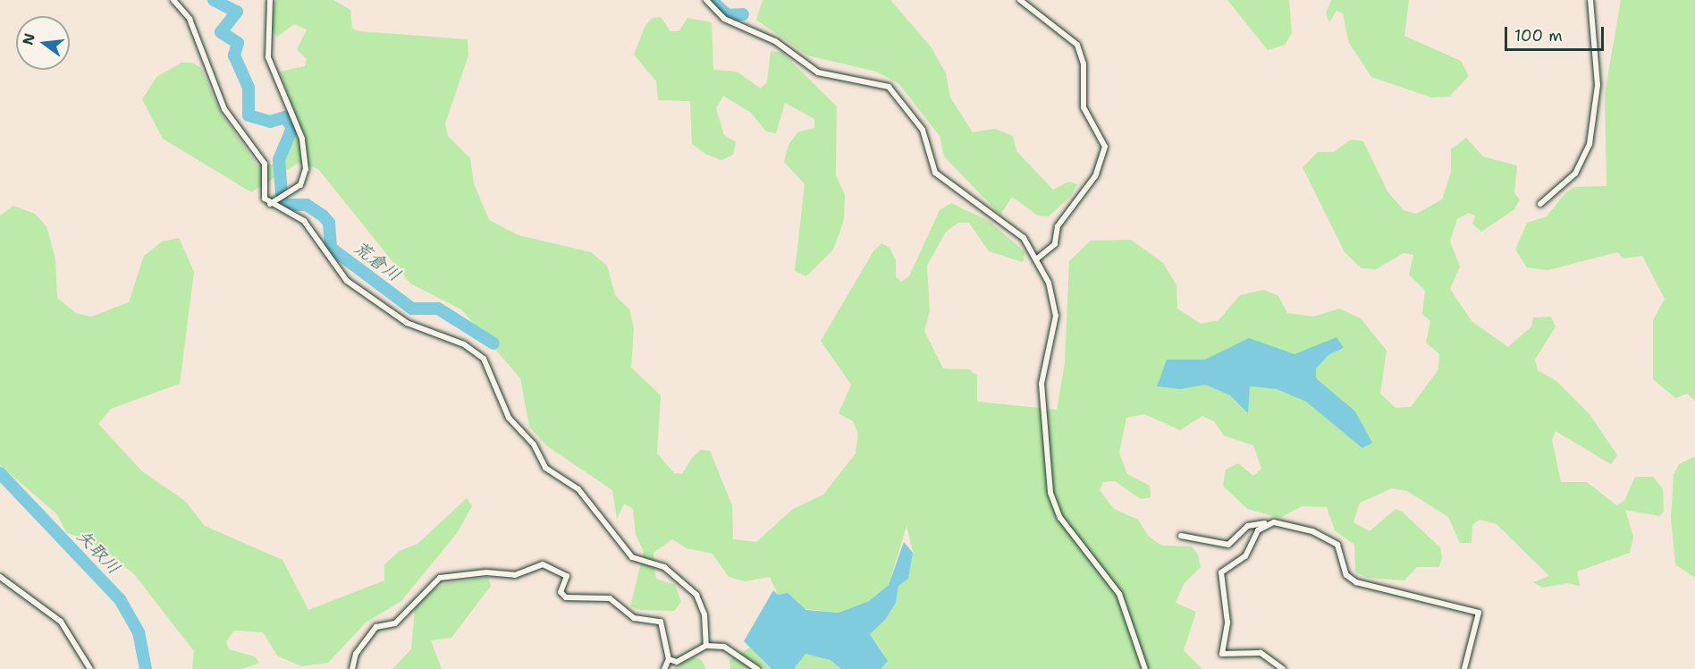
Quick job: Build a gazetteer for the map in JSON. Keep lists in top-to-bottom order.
{
  "water": ["荒倉川", "矢取川"],
  "scale_bar": "100 m",
  "north": "left"
}
